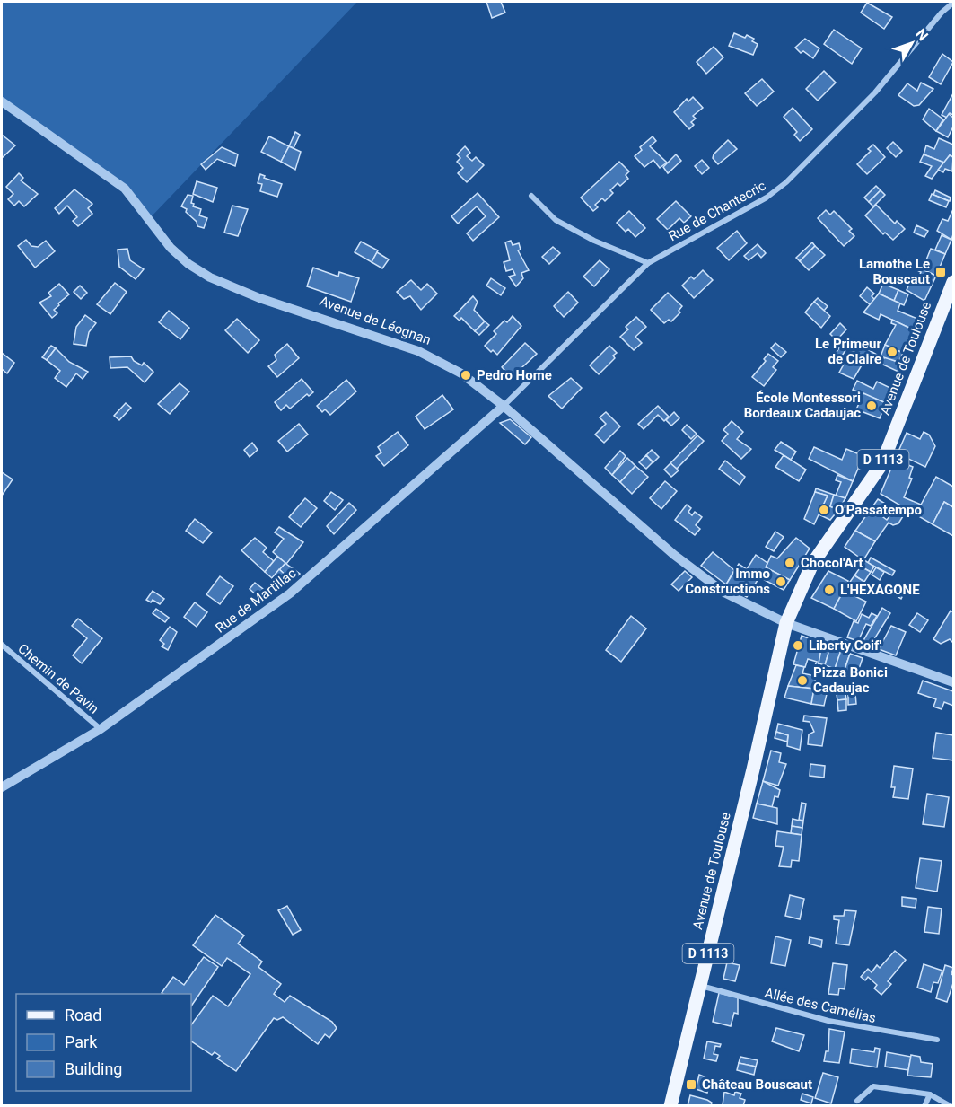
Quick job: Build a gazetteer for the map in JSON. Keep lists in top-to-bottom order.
{
  "streets": {
    "main road": ["Avenue de Toulouse", "D 1113"],
    "street": [
      "Rue de Chantecric",
      "Avenue de Léognan",
      "Rue de Martillac",
      "Chemin de Pavin",
      "Allée des Camélias"
    ]
  },
  "crossings": [
    ["Rue de Chantecric", "Avenue de Léognan"],
    ["Rue de Chantecric", "Rue de Martillac"],
    ["Avenue de Léognan", "Avenue de Toulouse"],
    ["Avenue de Léognan", "Rue de Martillac"],
    ["Avenue de Toulouse", "Allée des Camélias"],
    ["Rue de Martillac", "Chemin de Pavin"]
  ],
  "places": {
    "transit": ["Lamothe Le Bouscaut", "Château Bouscaut"],
    "other": [
      "Le Primeur de Claire",
      "Pedro Home",
      "École Montessori Bordeaux Cadaujac",
      "O'Passatempo",
      "Chocol'Art",
      "Immo Constructions",
      "L'HEXAGONE",
      "Liberty Coif'",
      "Pizza Bonici Cadaujac"
    ]
  },
  "legend": ["Road", "Park", "Building"],
  "north": "top right"
}
